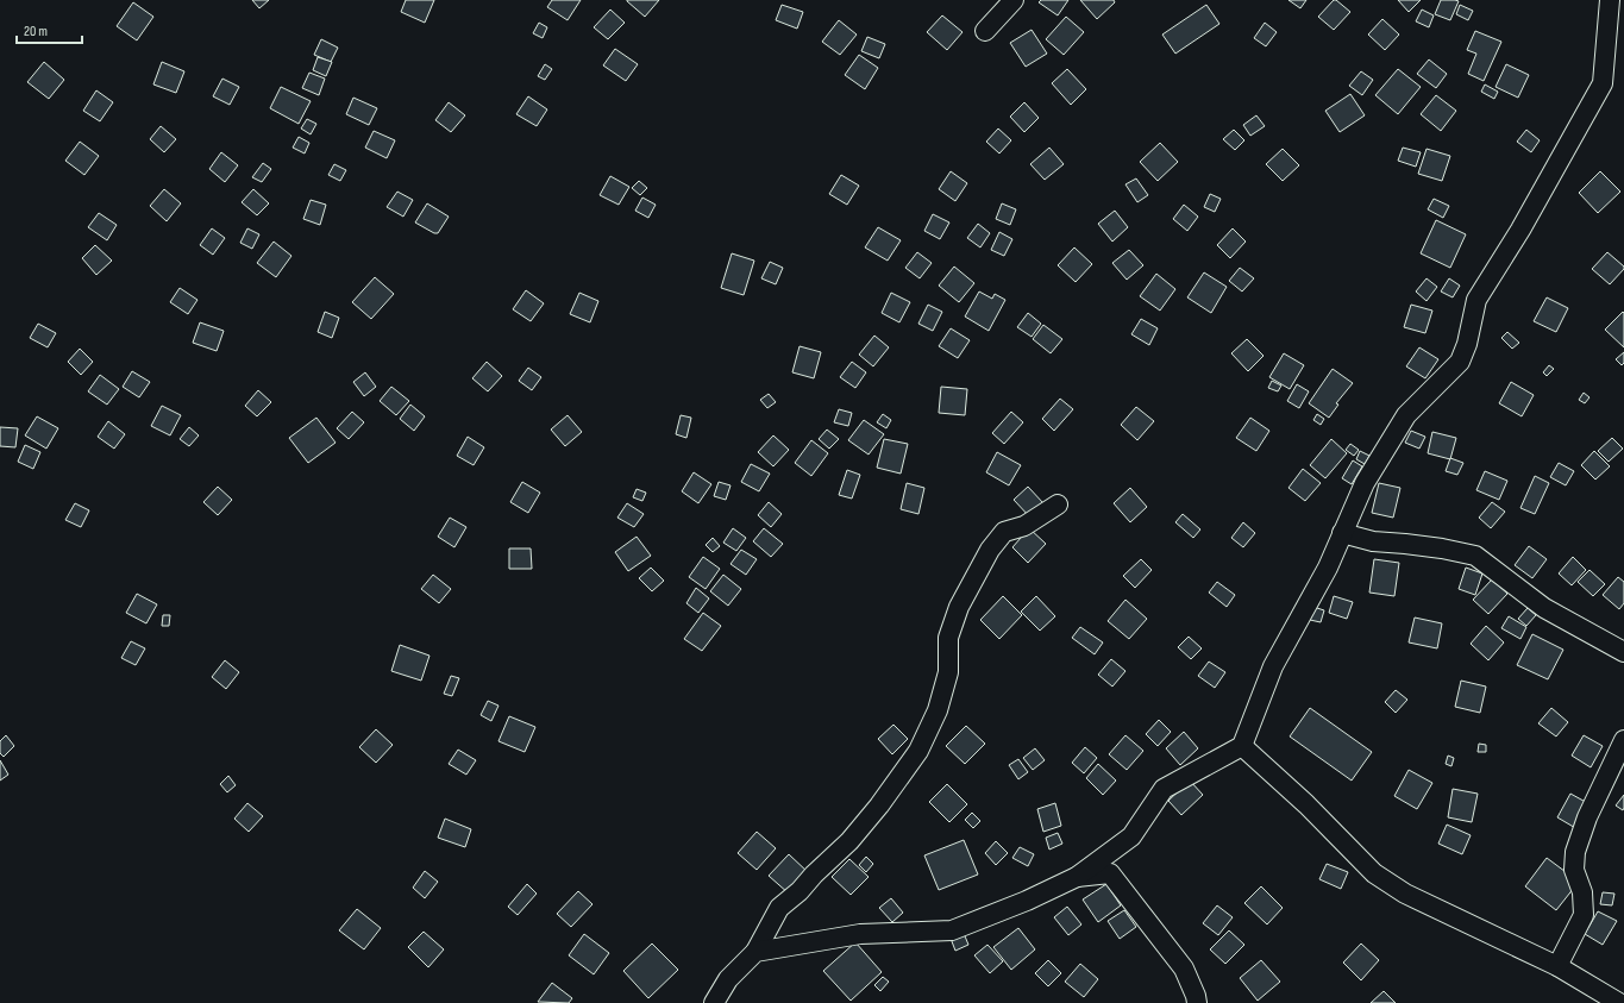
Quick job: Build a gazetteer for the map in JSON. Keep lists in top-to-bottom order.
{
  "scale_bar": "20 m"
}
